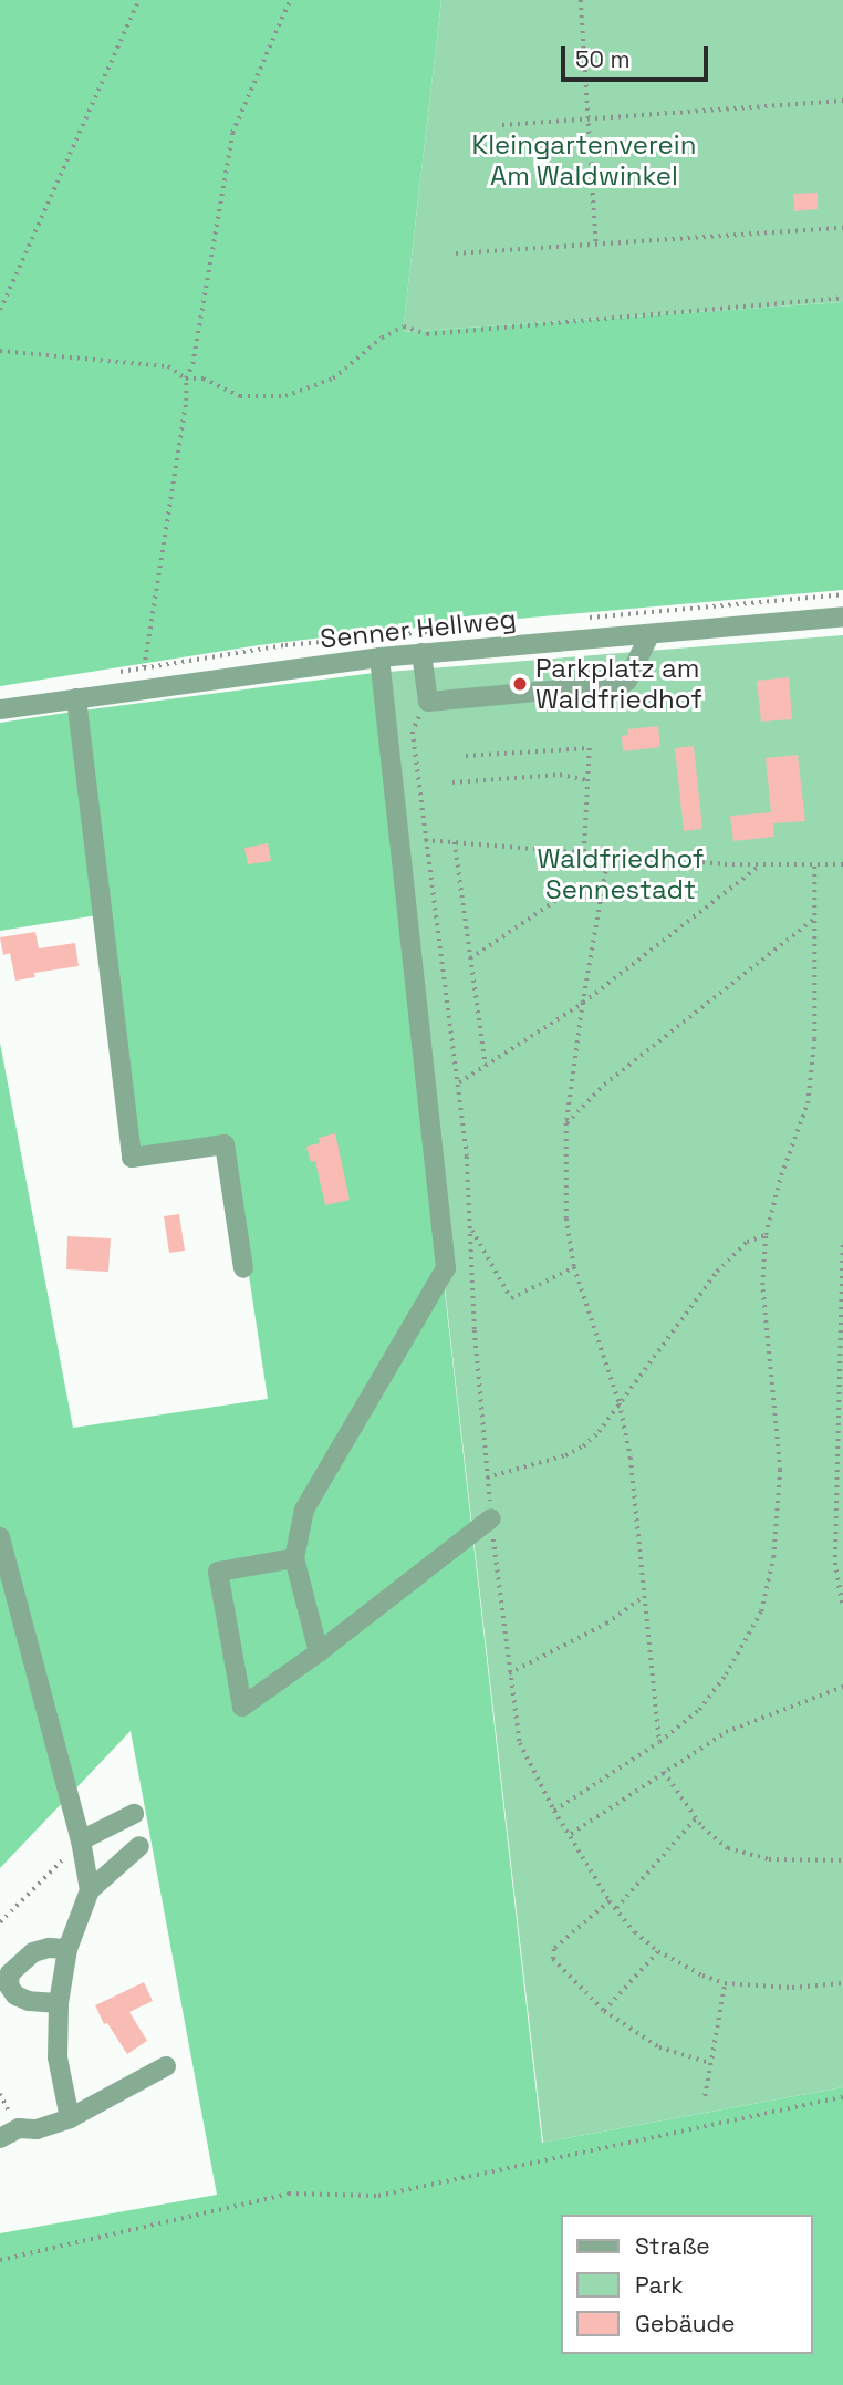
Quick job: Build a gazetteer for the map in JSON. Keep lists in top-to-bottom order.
{
  "streets": {
    "street": ["Senner Hellweg"]
  },
  "parks": ["Kleingartenverein Am Waldwinkel", "Waldfriedhof Sennestadt"],
  "places": ["Parkplatz am Waldfriedhof"],
  "legend": ["Straße", "Park", "Gebäude"],
  "scale_bar": "50 m"
}
